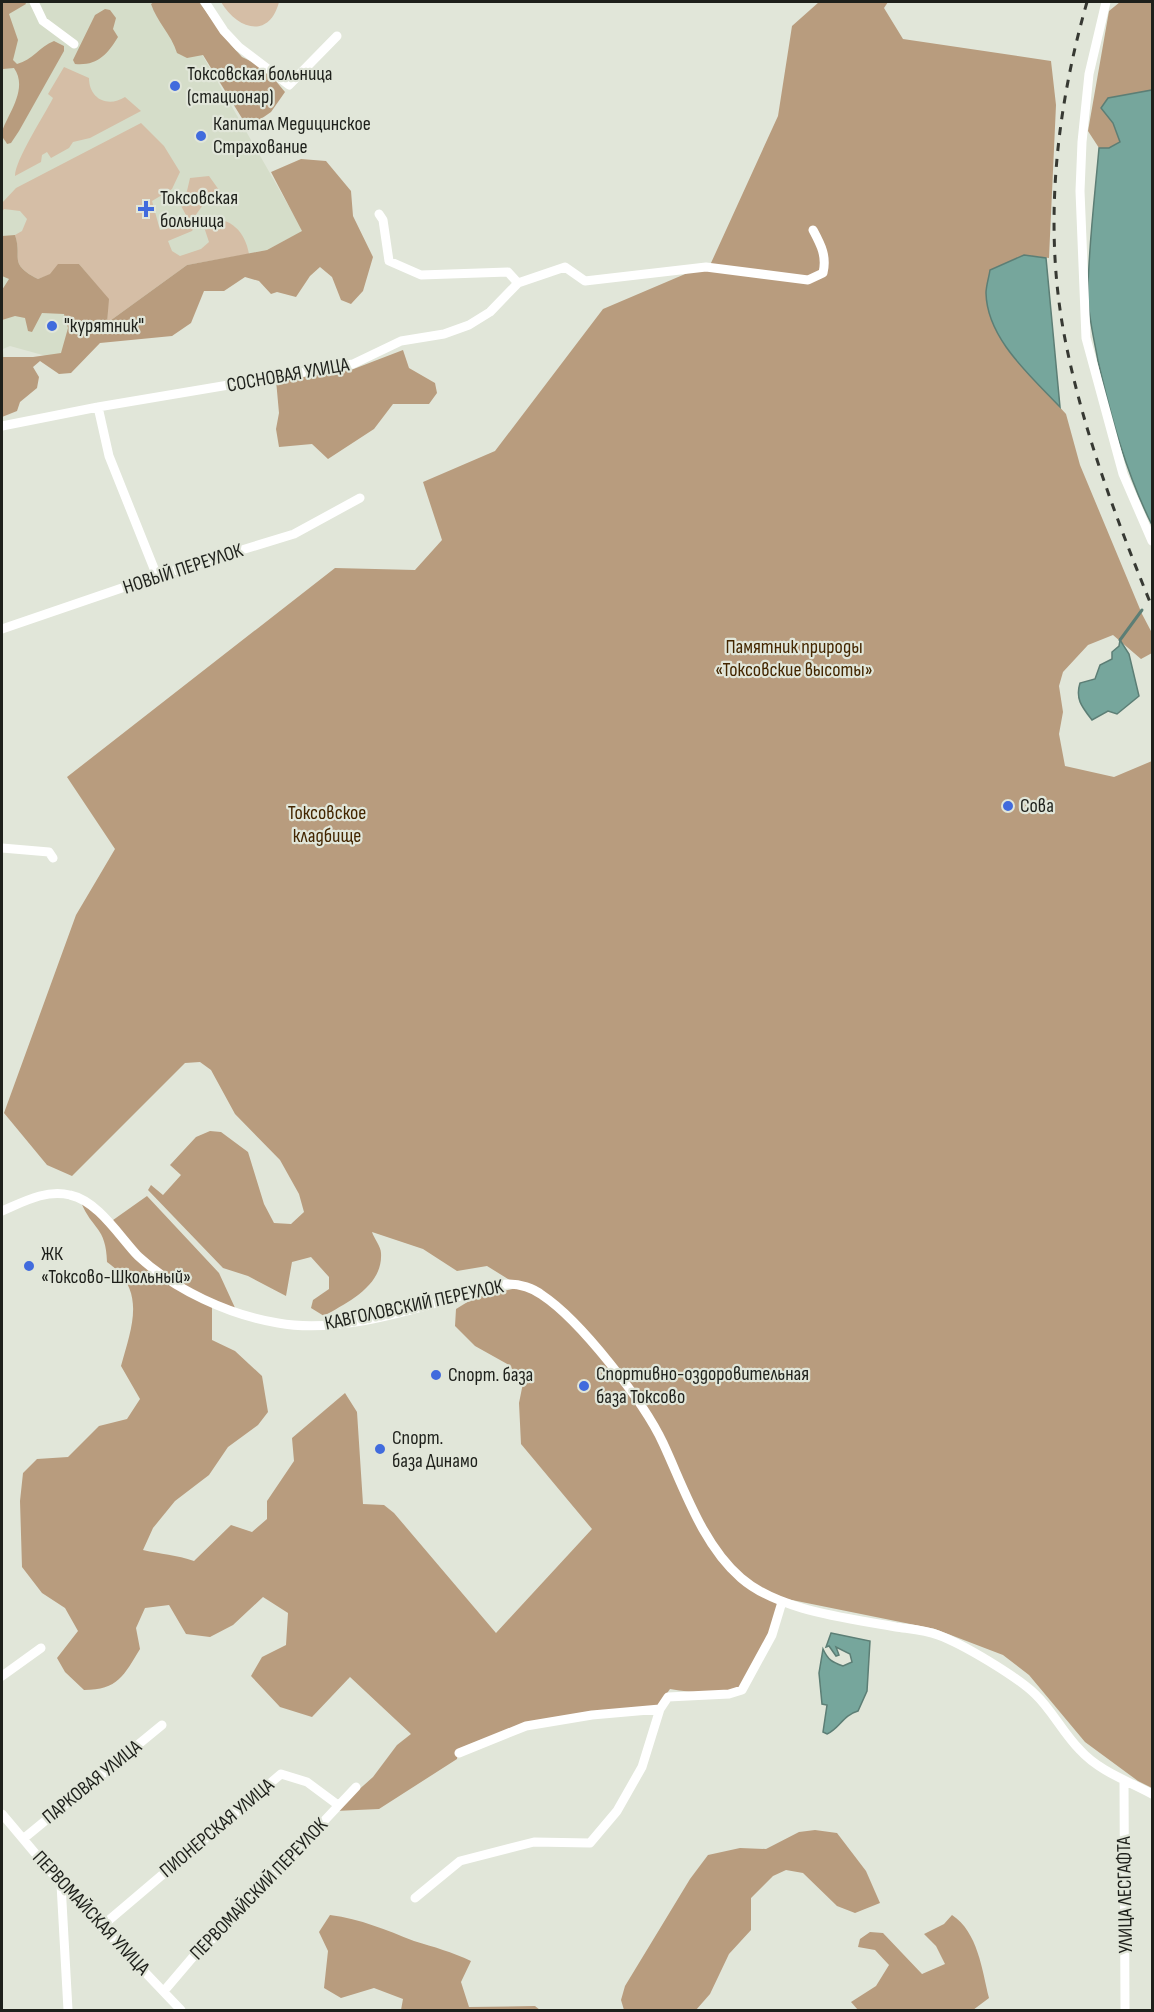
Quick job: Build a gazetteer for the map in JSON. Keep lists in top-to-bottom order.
{
  "streets": {
    "street": [
      "СОСНОВАЯ УЛИЦА",
      "НОВЫЙ ПЕРЕУЛОК",
      "КАВГОЛОВСКИЙ ПЕРЕУЛОК",
      "ПАРКОВАЯ УЛИЦА",
      "ПИОНЕРСКАЯ УЛИЦА",
      "ПЕРВОМАЙСКИЙ ПЕРЕУЛОК",
      "УЛИЦА ЛЕСГАФТА",
      "ПЕРВОМАЙСКАЯ УЛИЦА"
    ]
  },
  "crossings": [
    ["КАВГОЛОВСКИЙ ПЕРЕУЛОК", "УЛИЦА ЛЕСГАФТА"],
    ["ПАРКОВАЯ УЛИЦА", "ПЕРВОМАЙСКАЯ УЛИЦА"],
    ["ПИОНЕРСКАЯ УЛИЦА", "ПЕРВОМАЙСКИЙ ПЕРЕУЛОК"],
    ["ПИОНЕРСКАЯ УЛИЦА", "ПЕРВОМАЙСКАЯ УЛИЦА"],
    ["ПЕРВОМАЙСКИЙ ПЕРЕУЛОК", "ПЕРВОМАЙСКАЯ УЛИЦА"]
  ],
  "parks": ["Памятник природы «Токсовские высоты»", "Токсовское кладбище"],
  "places": {
    "other": [
      "Токсовская больница (стационар)",
      "Капитал Медицинское Страхование",
      "\"курятник\"",
      "Сова",
      "ЖК «Токсово-Школьный»",
      "Спорт. база",
      "Спортивно-оздоровительная база Токсово",
      "Спорт. база Динамо"
    ],
    "health": ["Токсовская больница"]
  }
}
